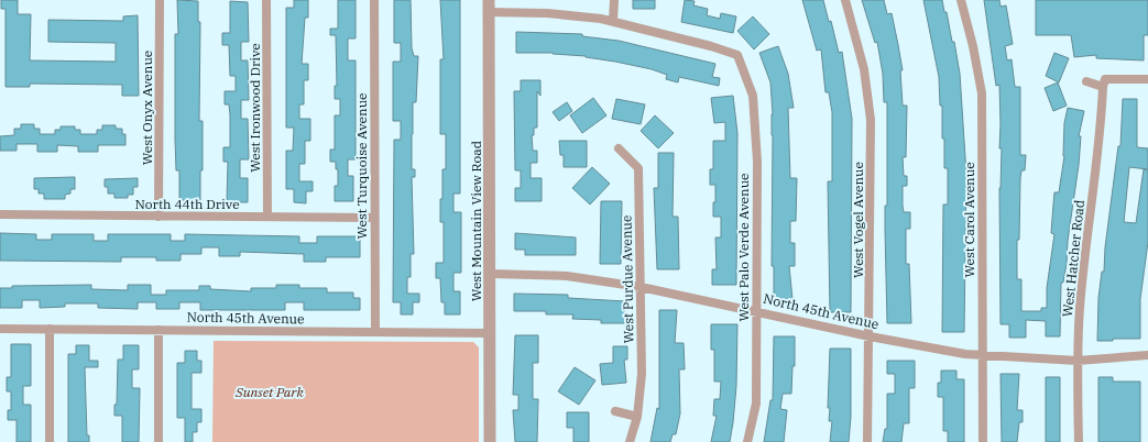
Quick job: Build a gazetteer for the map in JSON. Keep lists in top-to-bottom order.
{
  "streets": {
    "street": [
      "West Onyx Avenue",
      "West Ironwood Drive",
      "West Turquoise Avenue",
      "North 44th Drive",
      "West Vogel Avenue",
      "West Carol Avenue",
      "West Mountain View Road",
      "West Palo Verde Avenue",
      "West Hatcher Road",
      "West Purdue Avenue",
      "North 45th Avenue"
    ]
  },
  "crossings": [
    ["West Onyx Avenue", "North 44th Drive"],
    ["West Ironwood Drive", "North 44th Drive"],
    ["West Turquoise Avenue", "North 44th Drive"],
    ["West Turquoise Avenue", "North 45th Avenue"],
    ["West Vogel Avenue", "North 45th Avenue"],
    ["West Carol Avenue", "North 45th Avenue"],
    ["West Mountain View Road", "North 45th Avenue"],
    ["West Palo Verde Avenue", "North 45th Avenue"],
    ["West Hatcher Road", "North 45th Avenue"],
    ["West Purdue Avenue", "North 45th Avenue"]
  ],
  "parks": ["Sunset Park"]
}
